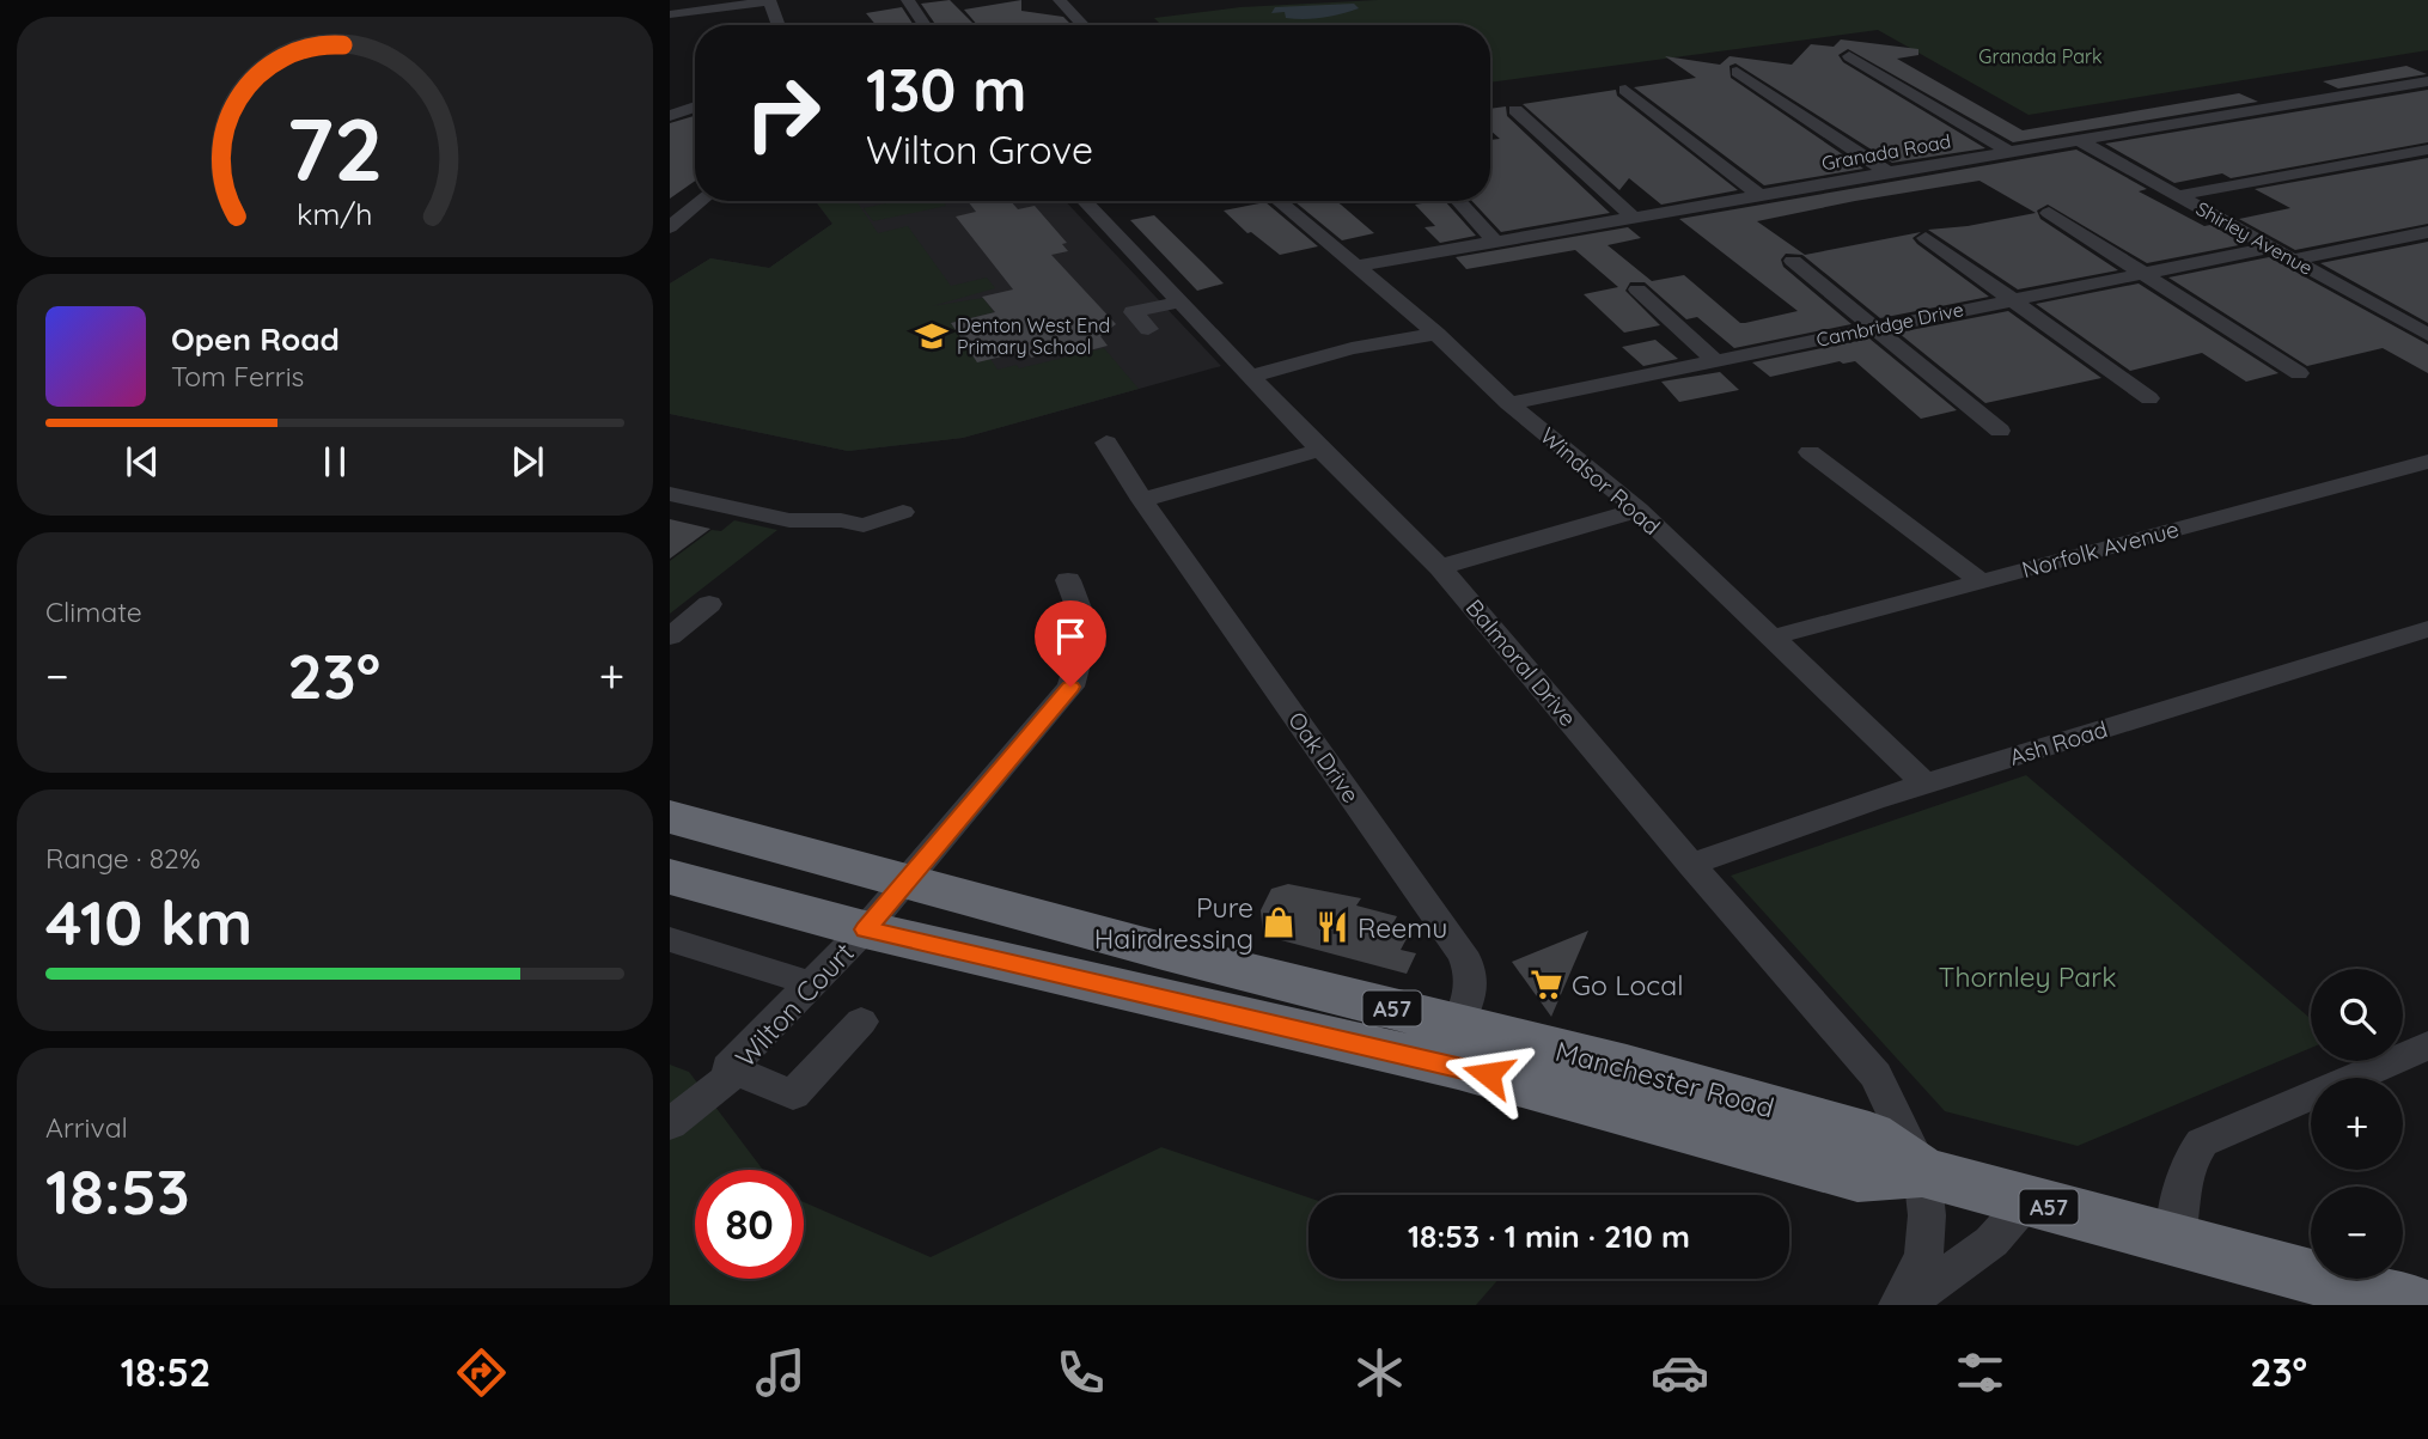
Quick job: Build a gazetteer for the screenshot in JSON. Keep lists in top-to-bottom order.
{
  "streets": {
    "highway": ["A57", "Manchester Road"],
    "street": [
      "Granada Road",
      "Shirley Avenue",
      "Cambridge Drive",
      "Windsor Road",
      "Norfolk Avenue",
      "Balmoral Drive",
      "Ash Road",
      "Oak Drive",
      "Wilton Court"
    ]
  },
  "crossings": [
    ["Granada Road", "Shirley Avenue"],
    ["Granada Road", "Windsor Road"],
    ["Shirley Avenue", "Cambridge Drive"],
    ["Cambridge Drive", "Windsor Road"],
    ["Windsor Road", "Norfolk Avenue"],
    ["Windsor Road", "Ash Road"],
    ["Balmoral Drive", "Ash Road"],
    ["Balmoral Drive", "Manchester Road"],
    ["Oak Drive", "Manchester Road"],
    ["Wilton Court", "Manchester Road"],
    ["A57", "Manchester Road"]
  ],
  "parks": ["Granada Park", "Thornley Park"],
  "places": {
    "school or university": ["Denton West End Primary School"],
    "shop": ["Pure Hairdressing"],
    "restaurant": ["Reemu"],
    "supermarket": ["Go Local"]
  },
  "page": {
    "turn": ["130 m", "Wilton Grove"],
    "song": ["Open Road", "Tom Ferris"],
    "tile": [
      "Climate",
      ["Range · 82%", "410 km"],
      ["Arrival", "18:53"]
    ],
    "heat": ["−", "23°", "+"],
    "map_buttons": ["+", "−"],
    "limit": "80",
    "trip": "18:53 · 1 min · 210 m",
    "tabs": ["18:52", "23°"],
    "gauge": ["72", "km/h"]
  }
}
